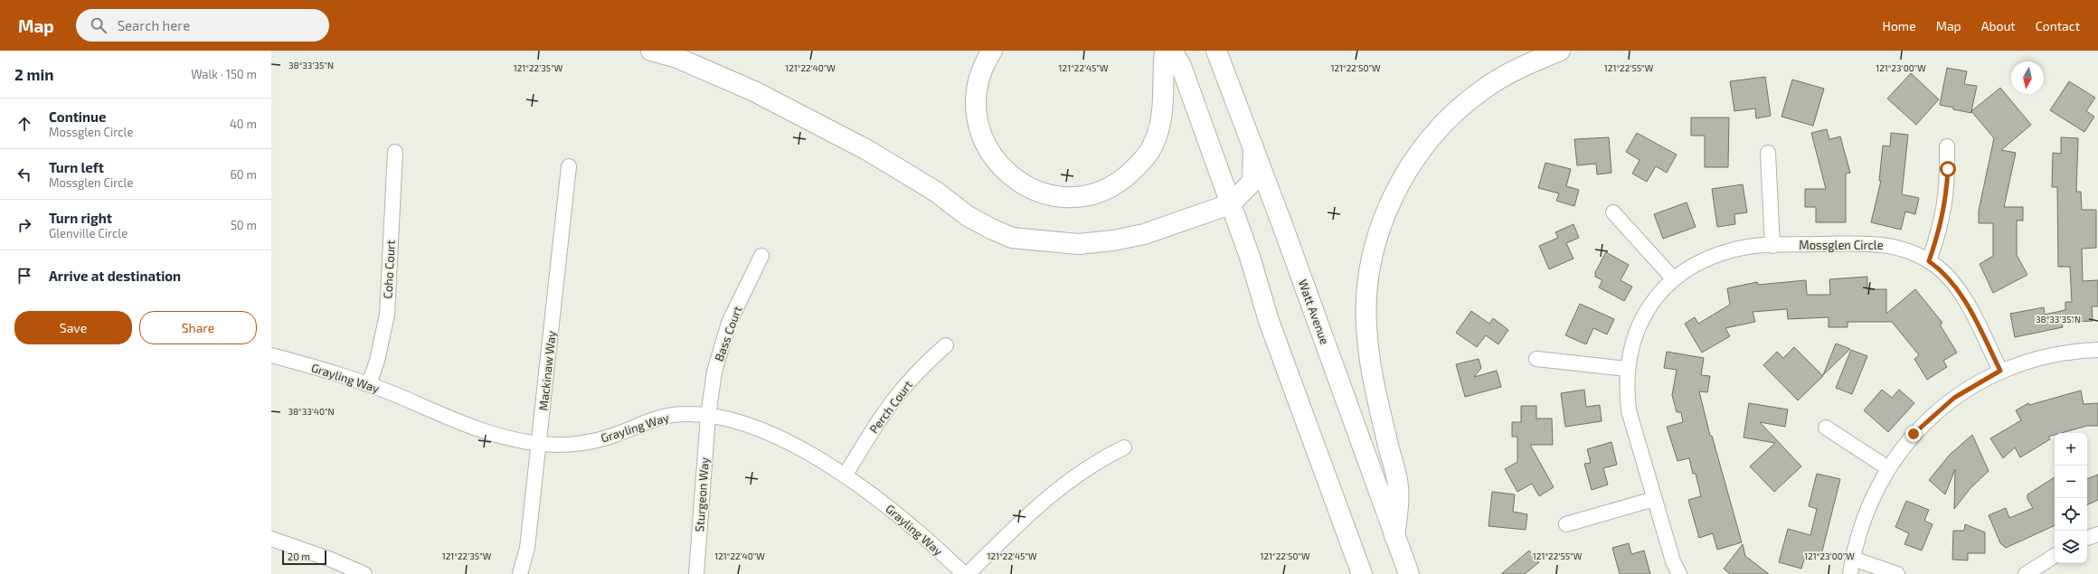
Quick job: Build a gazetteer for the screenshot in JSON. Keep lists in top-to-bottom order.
{
  "streets": {
    "main road": ["Watt Avenue"],
    "street": [
      "Mossglen Circle",
      "Coho Court",
      "Bass Court",
      "Mackinaw Way",
      "Grayling Way",
      "Perch Court",
      "Sturgeon Way"
    ]
  },
  "crossings": [
    ["Coho Court", "Grayling Way"],
    ["Bass Court", "Grayling Way"],
    ["Bass Court", "Sturgeon Way"],
    ["Mackinaw Way", "Grayling Way"],
    ["Grayling Way", "Perch Court"],
    ["Grayling Way", "Sturgeon Way"]
  ],
  "scale_bar": "20 m",
  "north": "bottom",
  "page": {
    "header": "Map",
    "search": "Search here",
    "nav": [
      "Home",
      "Map",
      "About",
      "Contact"
    ],
    "heading": ["2 min", "Walk · 150 m"],
    "list": [
      ["Continue", "Mossglen Circle", "40 m"],
      ["Turn left", "Mossglen Circle", "60 m"],
      ["Turn right", "Glenville Circle", "50 m"],
      "Arrive at destination"
    ],
    "buttons": ["Save", "Share"],
    "map_buttons": ["+", "−"],
    "scale": "20 m"
  },
  "coordinates": [
    "38°33'35\"N",
    "121°22'35\"W",
    "121°22'40\"W",
    "121°22'45\"W",
    "121°22'50\"W",
    "121°22'55\"W",
    "121°23'00\"W",
    "38°33'40\"N"
  ]
}
